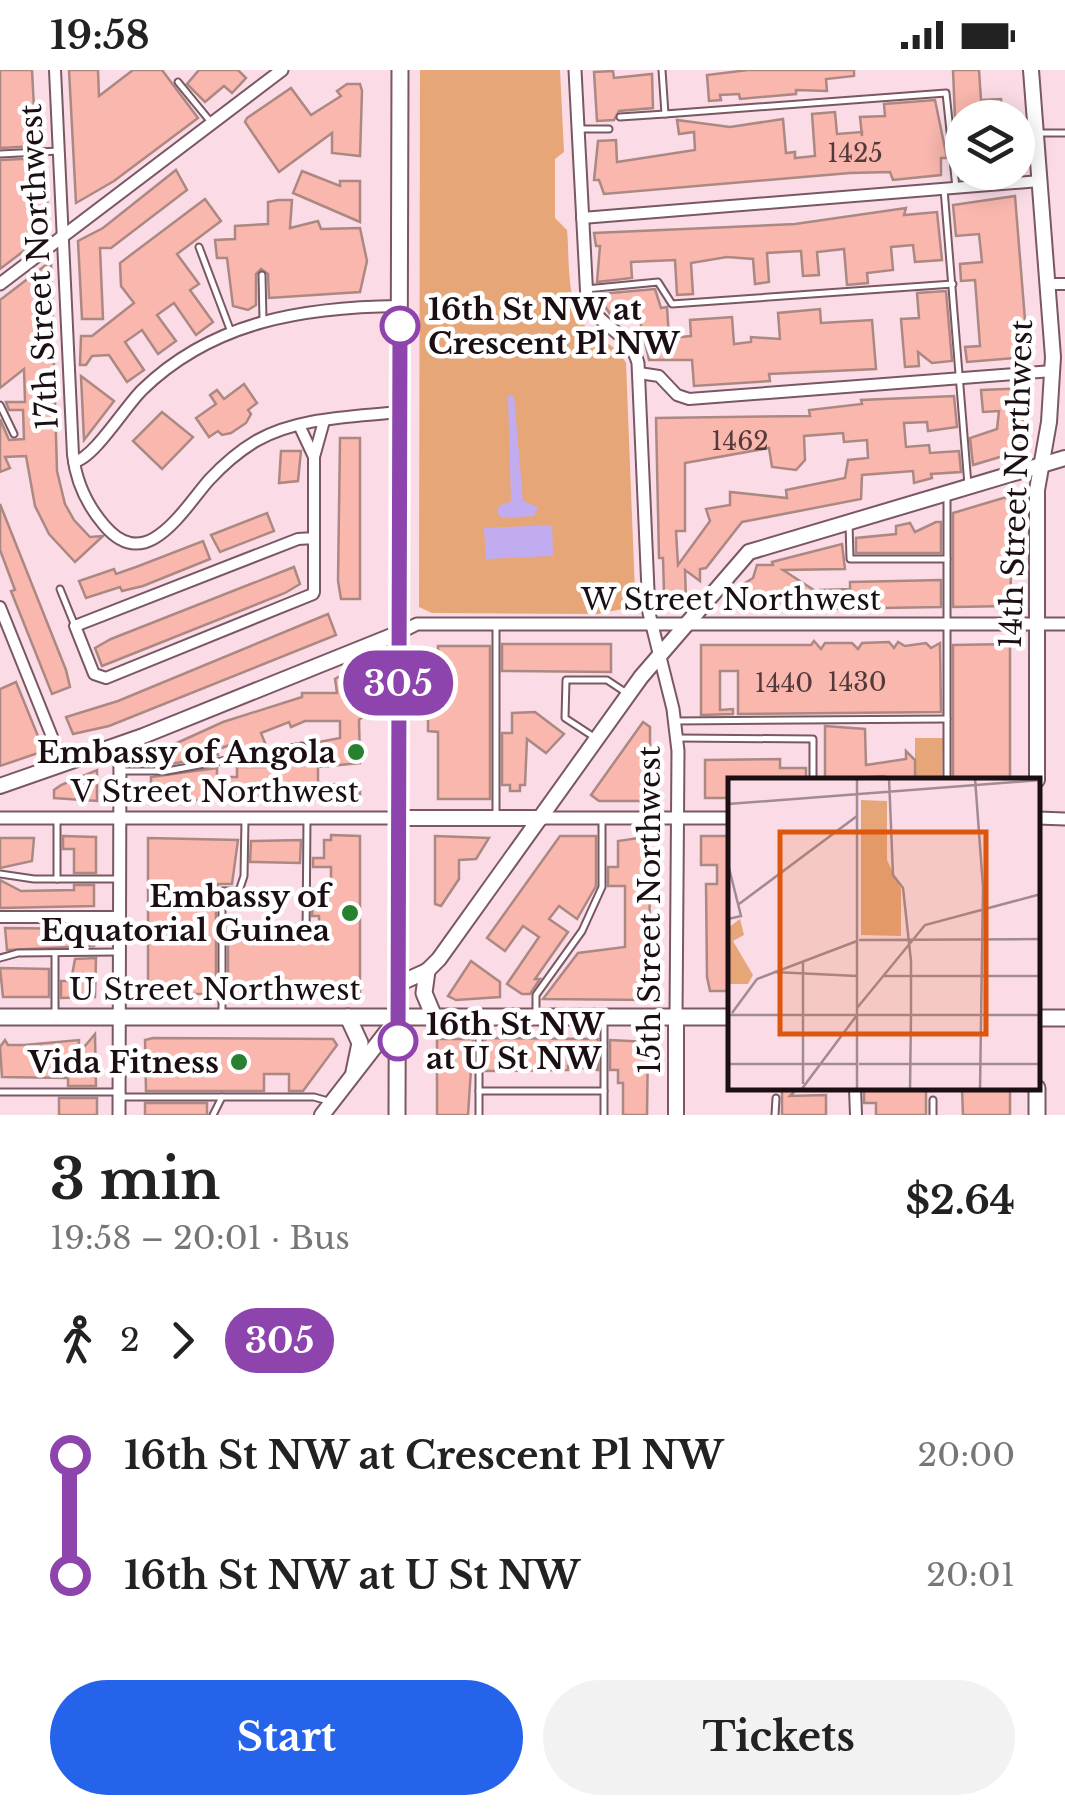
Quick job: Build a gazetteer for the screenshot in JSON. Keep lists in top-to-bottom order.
{
  "streets": {
    "main road": [
      "14th Street Northwest",
      "V Street Northwest",
      "15th Street Northwest",
      "U Street Northwest"
    ],
    "street": ["17th Street Northwest", "W Street Northwest"]
  },
  "crossings": [
    ["14th Street Northwest", "W Street Northwest"],
    ["W Street Northwest", "15th Street Northwest"],
    ["V Street Northwest", "15th Street Northwest"],
    ["15th Street Northwest", "U Street Northwest"]
  ],
  "places": [
    "16th St NW at Crescent Pl NW",
    "Embassy of Angola",
    "Embassy of Equatorial Guinea",
    "16th St NW at U St NW",
    "Vida Fitness"
  ],
  "lines": ["bus line 305"],
  "house_numbers": [
    "1425",
    "1462",
    "1430",
    "1440"
  ],
  "page": {
    "status": "19:58",
    "on_map": "305",
    "heading": ["3 min", "19:58 – 20:01 · Bus", "$2.64"],
    "legs": ["2", "305"],
    "list": [
      {
        "name": "16th St NW at Crescent Pl NW",
        "value": "20:00"
      },
      {
        "name": "16th St NW at U St NW",
        "value": "20:01"
      }
    ],
    "buttons": ["Start", "Tickets"]
  }
}
